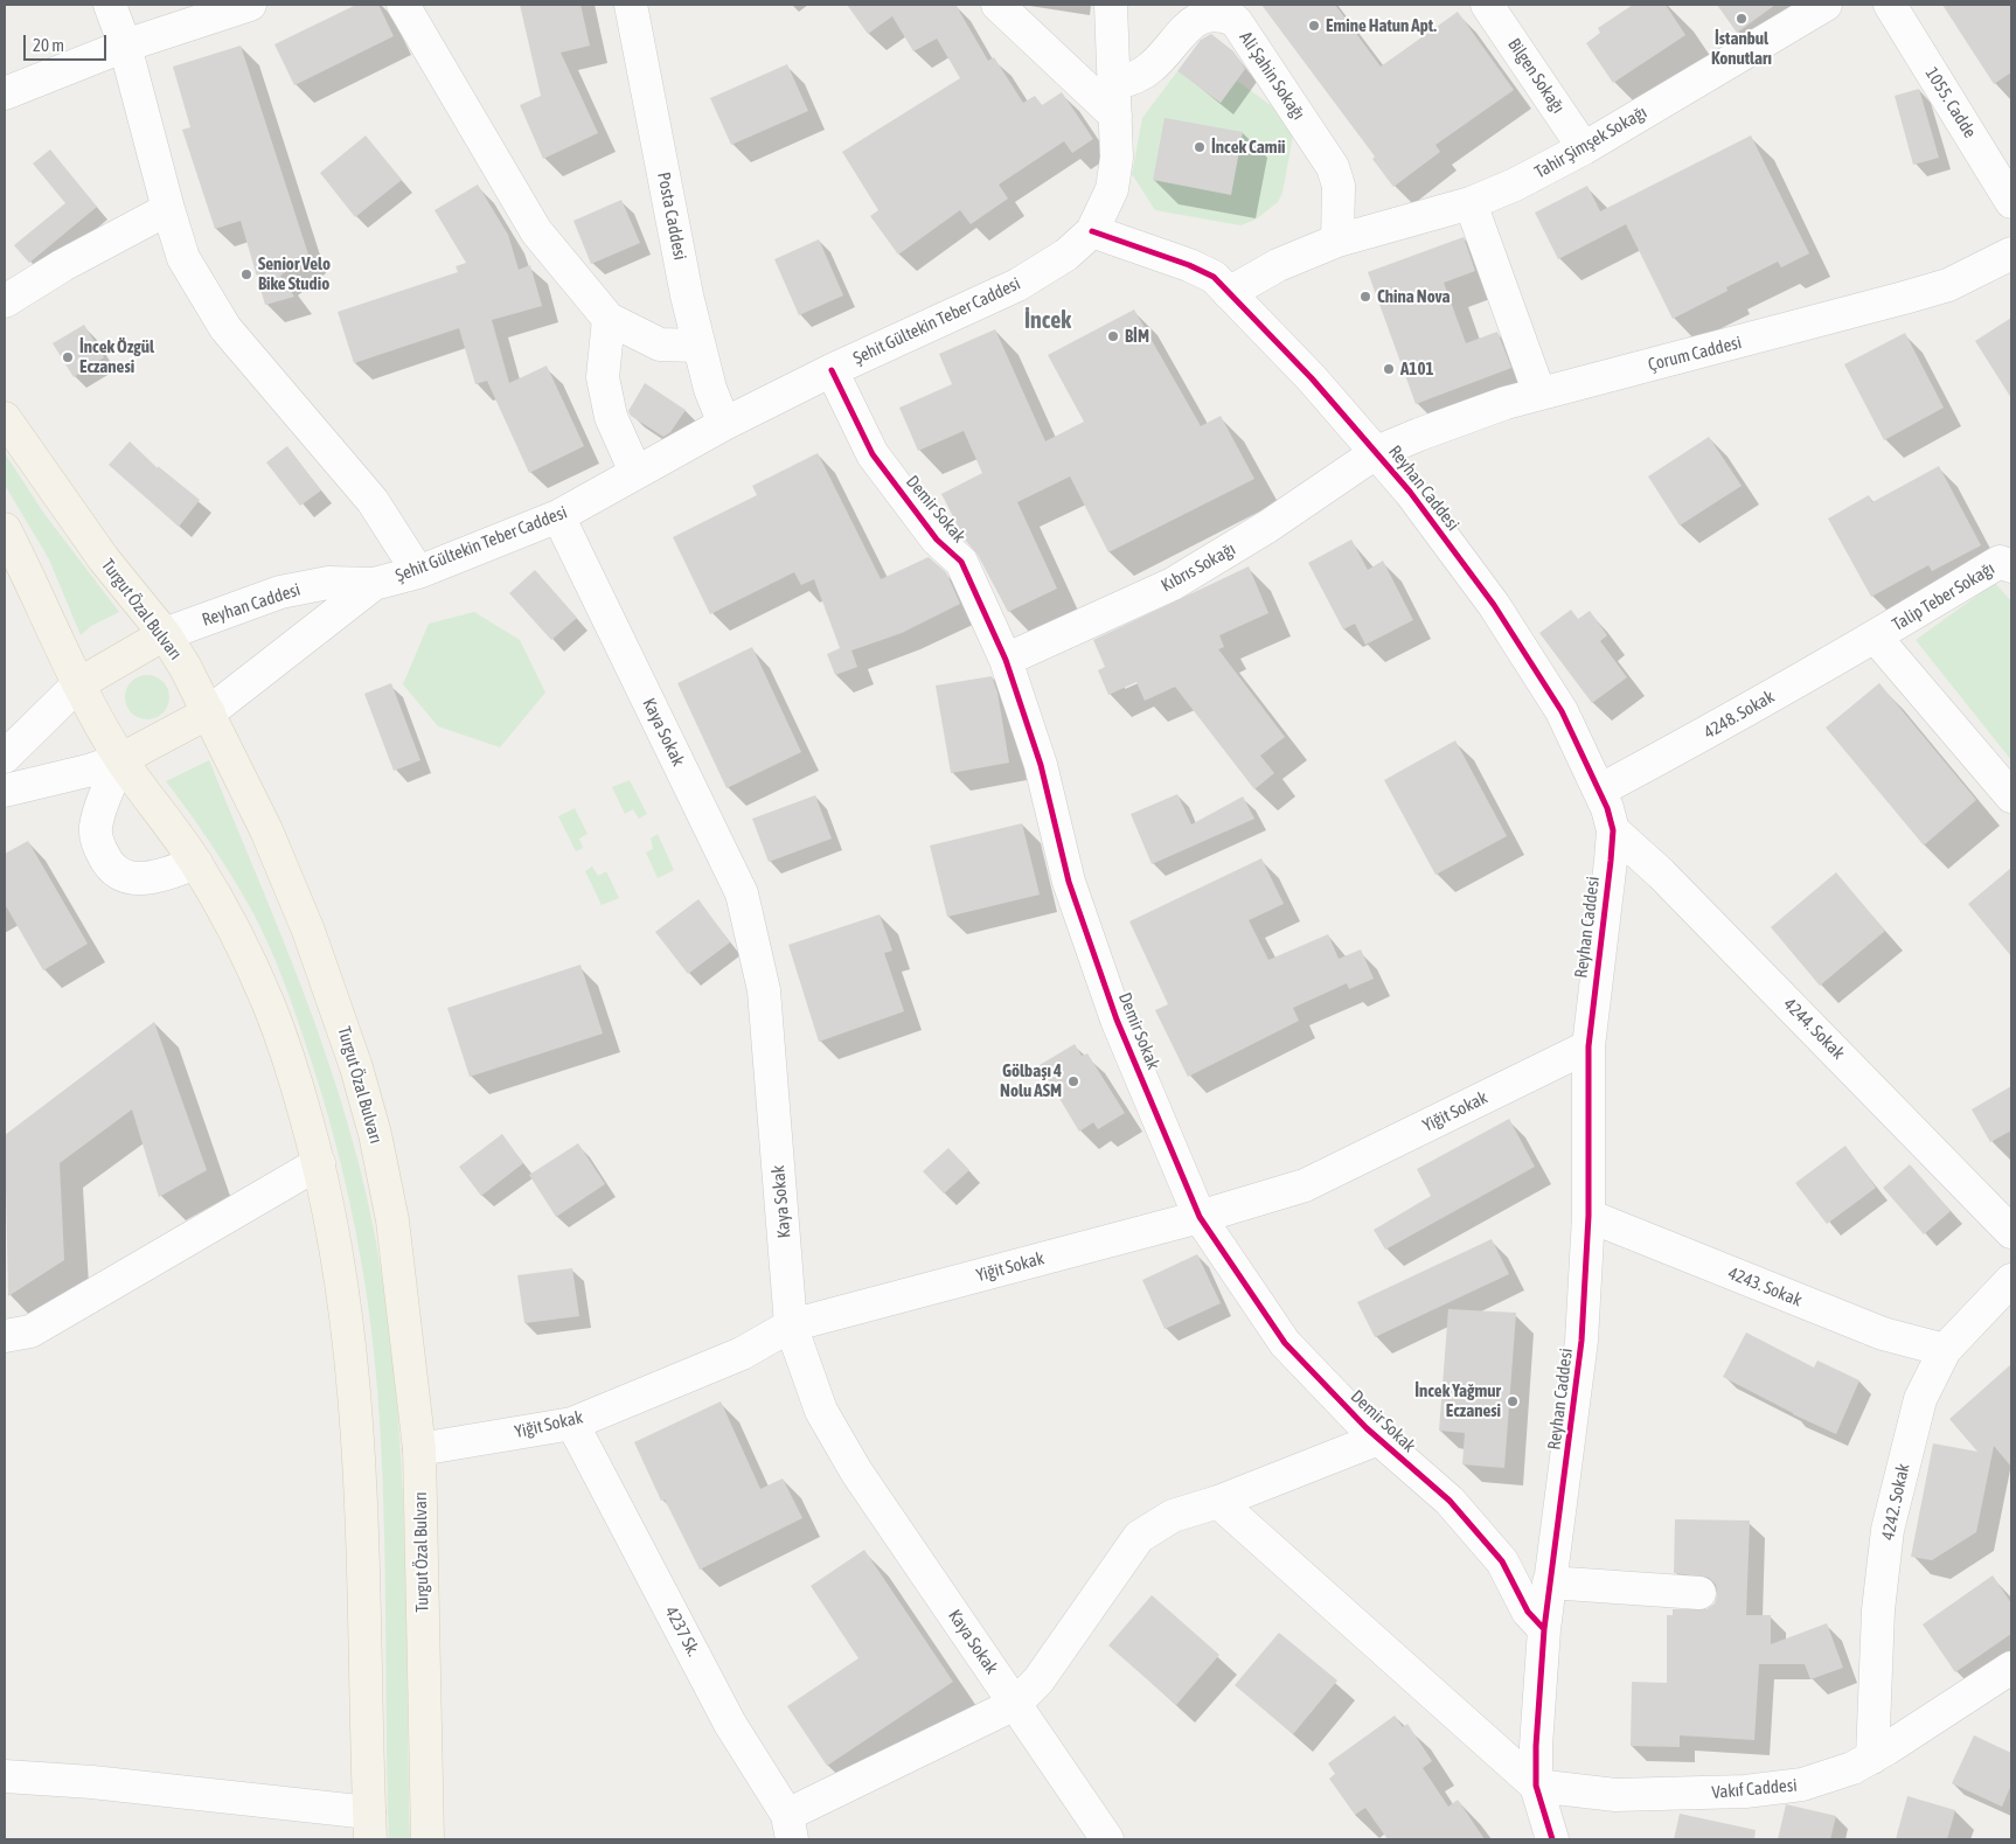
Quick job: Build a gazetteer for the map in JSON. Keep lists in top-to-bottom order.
{
  "streets": {
    "main road": ["Turgut Özal Bulvarı"],
    "street": [
      "Ali Şahin Sokağı",
      "Bilgen Sokağı",
      "1055. Cadde",
      "Tahir Şimşek Sokağı",
      "Posta Caddesi",
      "Şehit Gültekin Teber Caddesi",
      "Çorum Caddesi",
      "Reyhan Caddesi",
      "Demir Sokak",
      "Kıbrıs Sokağı",
      "Talip Teber Sokağı",
      "4248. Sokak",
      "Kaya Sokak",
      "4244. Sokak",
      "Yiğit Sokak",
      "4243. Sokak",
      "4242. Sokak",
      "4237 Sk.",
      "Vakıf Caddesi"
    ]
  },
  "crossings": [
    ["Ali Şahin Sokağı", "Tahir Şimşek Sokağı"],
    ["Ali Şahin Sokağı", "Şehit Gültekin Teber Caddesi"],
    ["Bilgen Sokağı", "Tahir Şimşek Sokağı"],
    ["Tahir Şimşek Sokağı", "Reyhan Caddesi"],
    ["Posta Caddesi", "Şehit Gültekin Teber Caddesi"],
    ["Şehit Gültekin Teber Caddesi", "Reyhan Caddesi"],
    ["Şehit Gültekin Teber Caddesi", "Demir Sokak"],
    ["Şehit Gültekin Teber Caddesi", "Kaya Sokak"],
    ["Çorum Caddesi", "Reyhan Caddesi"],
    ["Çorum Caddesi", "Kıbrıs Sokağı"],
    ["Reyhan Caddesi", "Demir Sokak"],
    ["Reyhan Caddesi", "Kıbrıs Sokağı"],
    ["Reyhan Caddesi", "Turgut Özal Bulvarı"],
    ["Reyhan Caddesi", "4248. Sokak"],
    ["Reyhan Caddesi", "4244. Sokak"],
    ["Reyhan Caddesi", "Yiğit Sokak"],
    ["Reyhan Caddesi", "4243. Sokak"],
    ["Reyhan Caddesi", "Vakıf Caddesi"],
    ["Demir Sokak", "Kıbrıs Sokağı"],
    ["Demir Sokak", "Yiğit Sokak"],
    ["Talip Teber Sokağı", "4248. Sokak"],
    ["Turgut Özal Bulvarı", "Yiğit Sokak"],
    ["Kaya Sokak", "Yiğit Sokak"],
    ["Yiğit Sokak", "4237 Sk."],
    ["4243. Sokak", "4242. Sokak"],
    ["4242. Sokak", "Vakıf Caddesi"]
  ],
  "districts": ["İncek"],
  "places": [
    "İstanbul Konutları",
    "Emine Hatun Apt.",
    "İncek Camii",
    "Senior Velo Bike Studio",
    "China Nova",
    "BİM",
    "İncek Özgül Eczanesi",
    "A101",
    "Gölbaşı 4 Nolu ASM",
    "İncek Yağmur Eczanesi"
  ],
  "scale_bar": "20 m"
}
